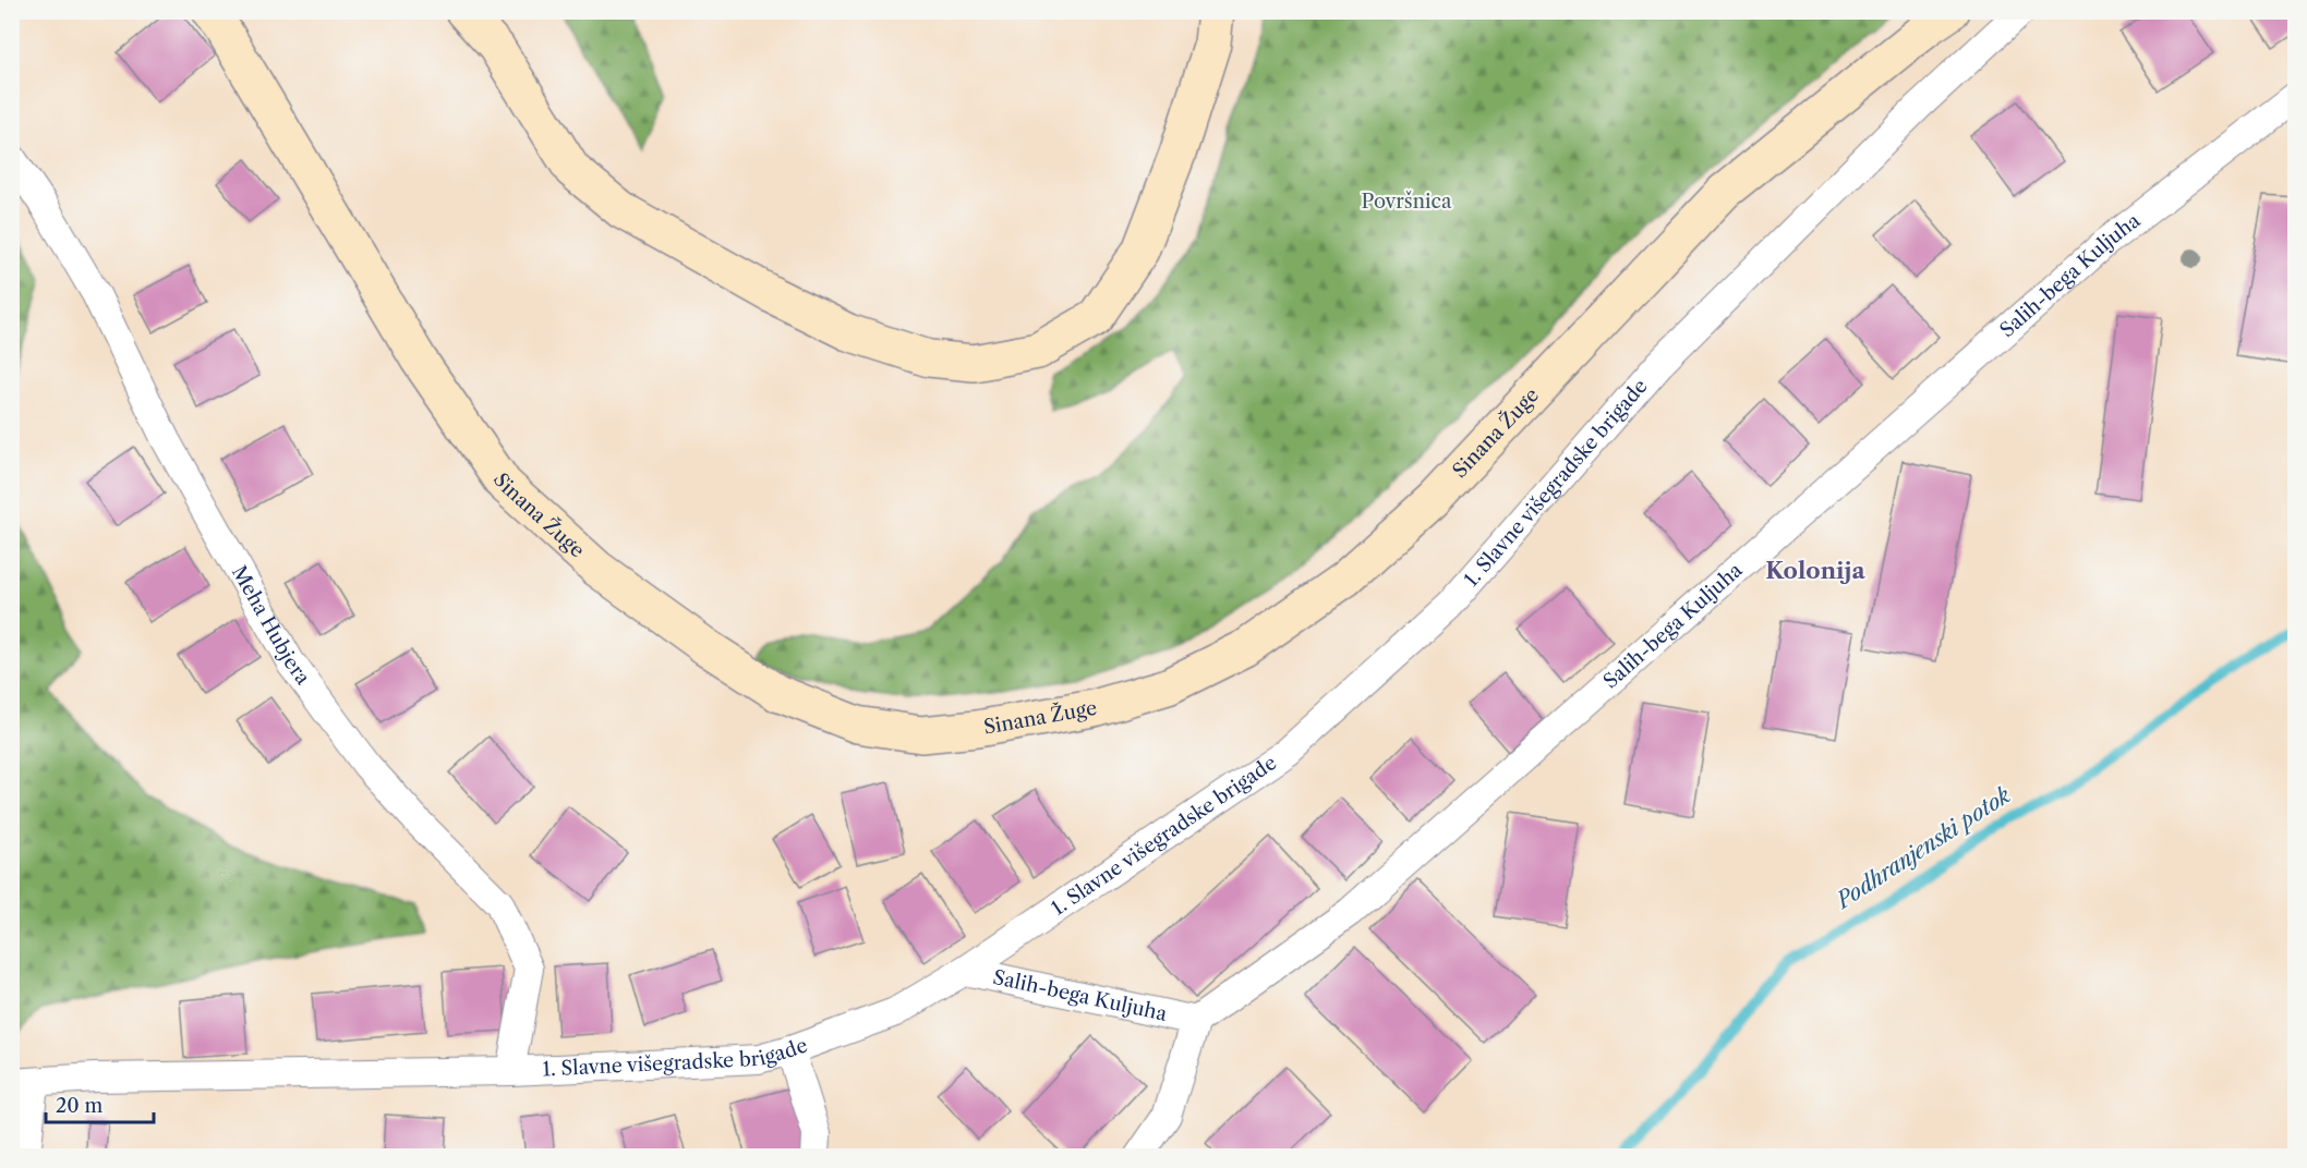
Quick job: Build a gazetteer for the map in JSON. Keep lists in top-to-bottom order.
{
  "streets": {
    "main road": ["Sinana Žuge"],
    "street": ["Salih-bega Kuljuha", "1. Slavne višegradske brigade", "Meha Hubjera"]
  },
  "crossings": [
    ["Salih-bega Kuljuha", "1. Slavne višegradske brigade"],
    ["1. Slavne višegradske brigade", "Meha Hubjera"]
  ],
  "districts": ["Kolonija"],
  "water": ["Podhranjenski potok"],
  "parks": ["Površnica"],
  "scale_bar": "20 m"
}
